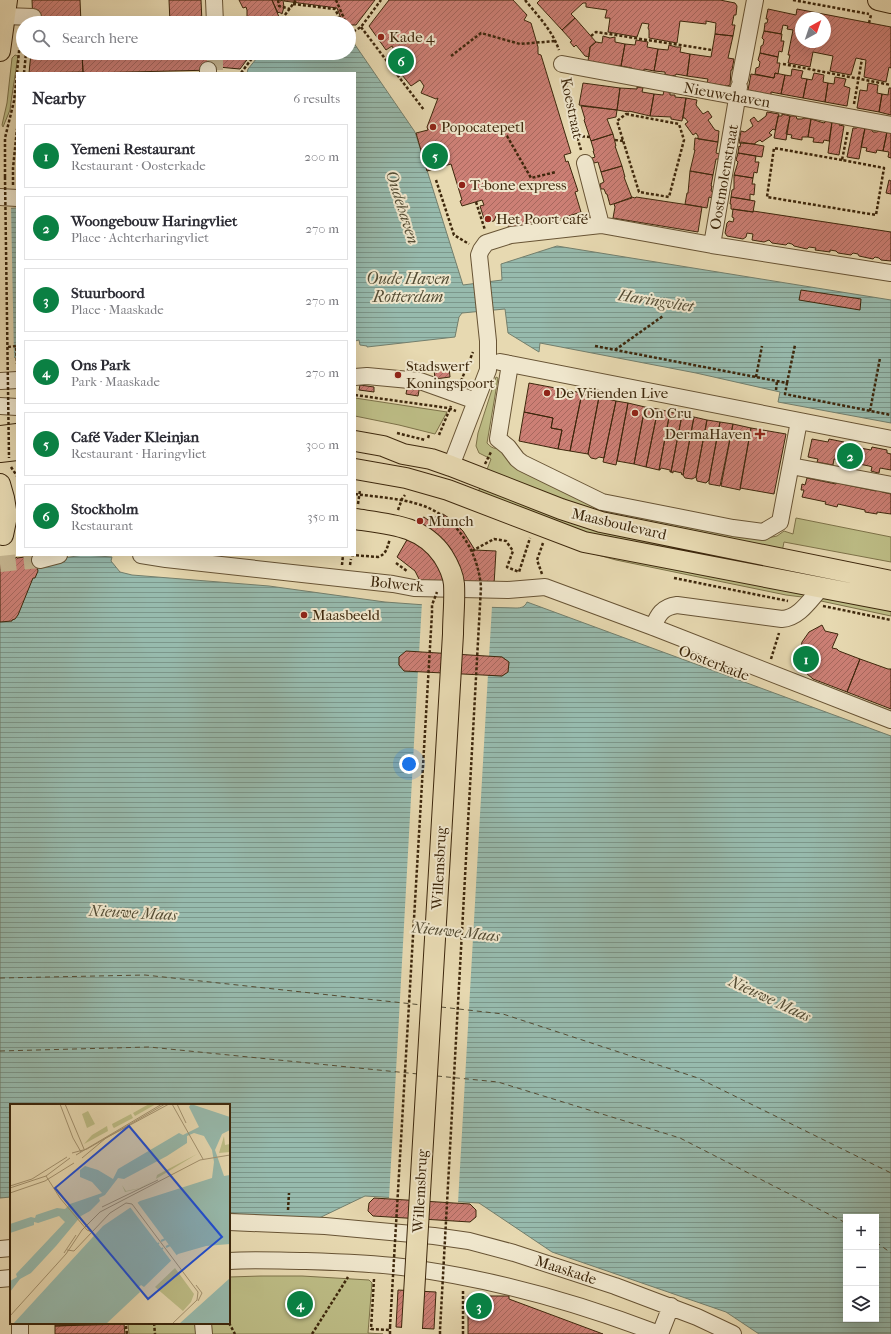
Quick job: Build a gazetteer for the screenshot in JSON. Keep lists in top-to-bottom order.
{
  "streets": {
    "main road": ["Maasboulevard", "Willemsbrug"],
    "street": [
      "Nieuwehaven",
      "Oostmolenstraat",
      "Bolwerk",
      "Oosterkade",
      "Maaskade"
    ],
    "path": ["Koestraat"]
  },
  "crossings": [
    ["Nieuwehaven", "Koestraat"],
    ["Nieuwehaven", "Oostmolenstraat"],
    ["Bolwerk", "Oosterkade"]
  ],
  "water": [
    "Oudehaven",
    "Oude Haven Rotterdam",
    "Haringvliet",
    "Nieuwe Maas"
  ],
  "places": {
    "other": [
      "Kade 4",
      "Popocatepetl",
      "T-bone express",
      "Het Poort café",
      "Stadswerf Koningspoort",
      "De Vrienden Live",
      "On Cru",
      "Munch",
      "Maasbeeld"
    ],
    "health": ["DermaHaven"]
  },
  "north": "top right",
  "page": {
    "search": "Search here",
    "pins": [
      "6",
      "5",
      "2",
      "1",
      "4",
      "3"
    ],
    "heading": ["Nearby", "6 results"],
    "list": [
      {
        "mark": "1",
        "name": "Yemeni Restaurant",
        "note": "Restaurant · Oosterkade",
        "value": "200 m"
      },
      {
        "mark": "2",
        "name": "Woongebouw Haringvliet",
        "note": "Place · Achterharingvliet",
        "value": "270 m"
      },
      {
        "mark": "3",
        "name": "Stuurboord",
        "note": "Place · Maaskade",
        "value": "270 m"
      },
      {
        "mark": "4",
        "name": "Ons Park",
        "note": "Park · Maaskade",
        "value": "270 m"
      },
      {
        "mark": "5",
        "name": "Café Vader Kleinjan",
        "note": "Restaurant · Haringvliet",
        "value": "300 m"
      },
      {
        "mark": "6",
        "name": "Stockholm",
        "note": "Restaurant",
        "value": "350 m"
      }
    ],
    "map_buttons": ["+", "−"]
  }
}
